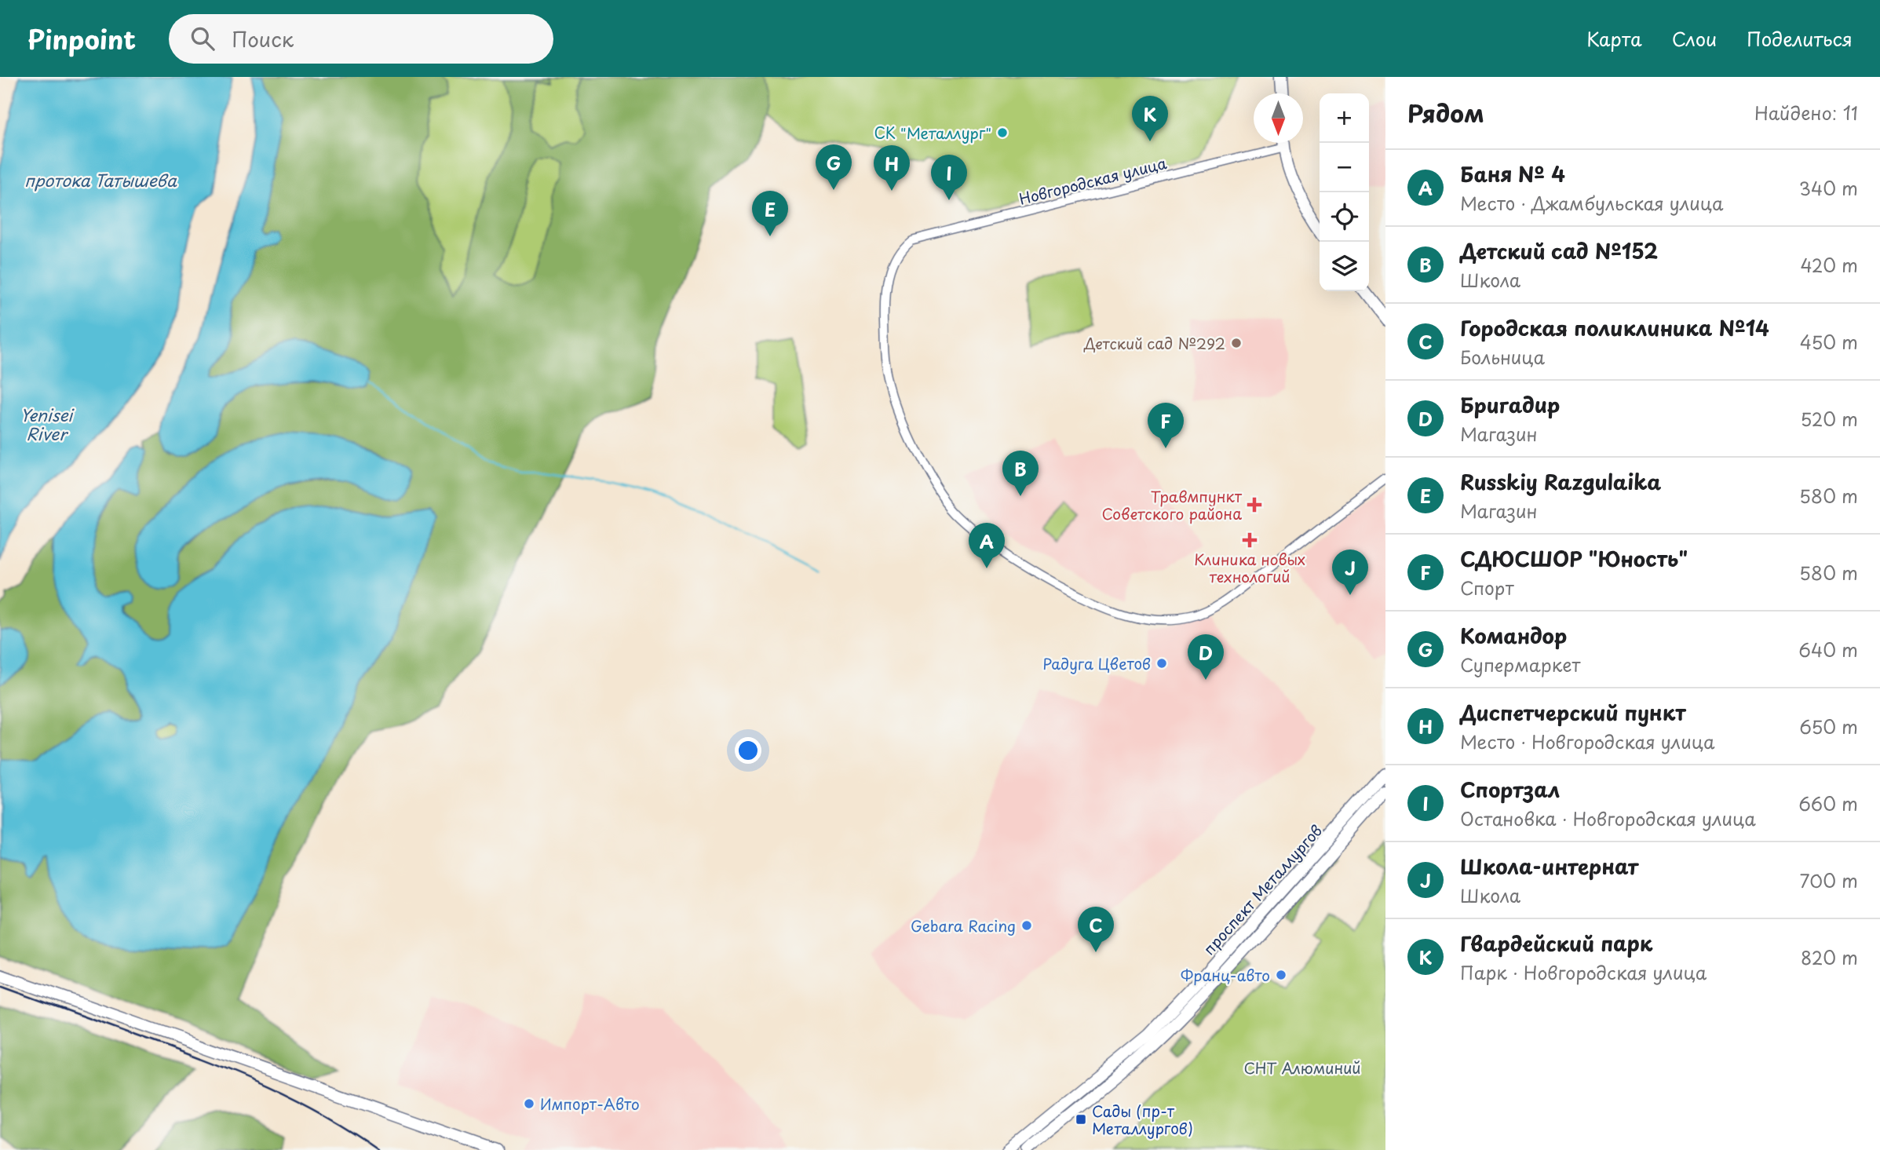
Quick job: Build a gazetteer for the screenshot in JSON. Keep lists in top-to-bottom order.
{
  "streets": {
    "main road": ["проспект Металлургов"],
    "street": ["Новгородская улица"]
  },
  "water": ["протока Татышева", "Yenisei River"],
  "parks": ["СНТ Алюминий"],
  "places": {
    "other": [
      "СК \"Металлург\"",
      "Детский сад №292",
      "Радуга Цветов",
      "Gebara Racing",
      "Франц-авто",
      "Импорт-Авто"
    ],
    "health": ["Травмпункт Советского района", "Клиника новых технологий"],
    "transit": ["Сады (пр-т Металлургов)"]
  },
  "north": "bottom",
  "page": {
    "header": "Pinpoint",
    "search": "Поиск",
    "nav": ["Карта", "Слои", "Поделиться"],
    "heading": ["Рядом", "Найдено: 11"],
    "map_buttons": ["+", "−"],
    "pins": [
      "K",
      "G",
      "H",
      "I",
      "E",
      "F",
      "B",
      "A",
      "J",
      "D",
      "C"
    ],
    "list": [
      {
        "mark": "A",
        "name": "Баня № 4",
        "note": "Место · Джамбульская улица",
        "value": "340 m"
      },
      {
        "mark": "B",
        "name": "Детский сад №152",
        "note": "Школа",
        "value": "420 m"
      },
      {
        "mark": "C",
        "name": "Городская поликлиника №14",
        "note": "Больница",
        "value": "450 m"
      },
      {
        "mark": "D",
        "name": "Бригадир",
        "note": "Магазин",
        "value": "520 m"
      },
      {
        "mark": "E",
        "name": "Russkiy Razgulaika",
        "note": "Магазин",
        "value": "580 m"
      },
      {
        "mark": "F",
        "name": "СДЮСШОР \"Юность\"",
        "note": "Спорт",
        "value": "580 m"
      },
      {
        "mark": "G",
        "name": "Командор",
        "note": "Супермаркет",
        "value": "640 m"
      },
      {
        "mark": "H",
        "name": "Диспетчерский пункт",
        "note": "Место · Новгородская улица",
        "value": "650 m"
      },
      {
        "mark": "I",
        "name": "Спортзал",
        "note": "Остановка · Новгородская улица",
        "value": "660 m"
      },
      {
        "mark": "J",
        "name": "Школа-интернат",
        "note": "Школа",
        "value": "700 m"
      },
      {
        "mark": "K",
        "name": "Гвардейский парк",
        "note": "Парк · Новгородская улица",
        "value": "820 m"
      }
    ]
  }
}
